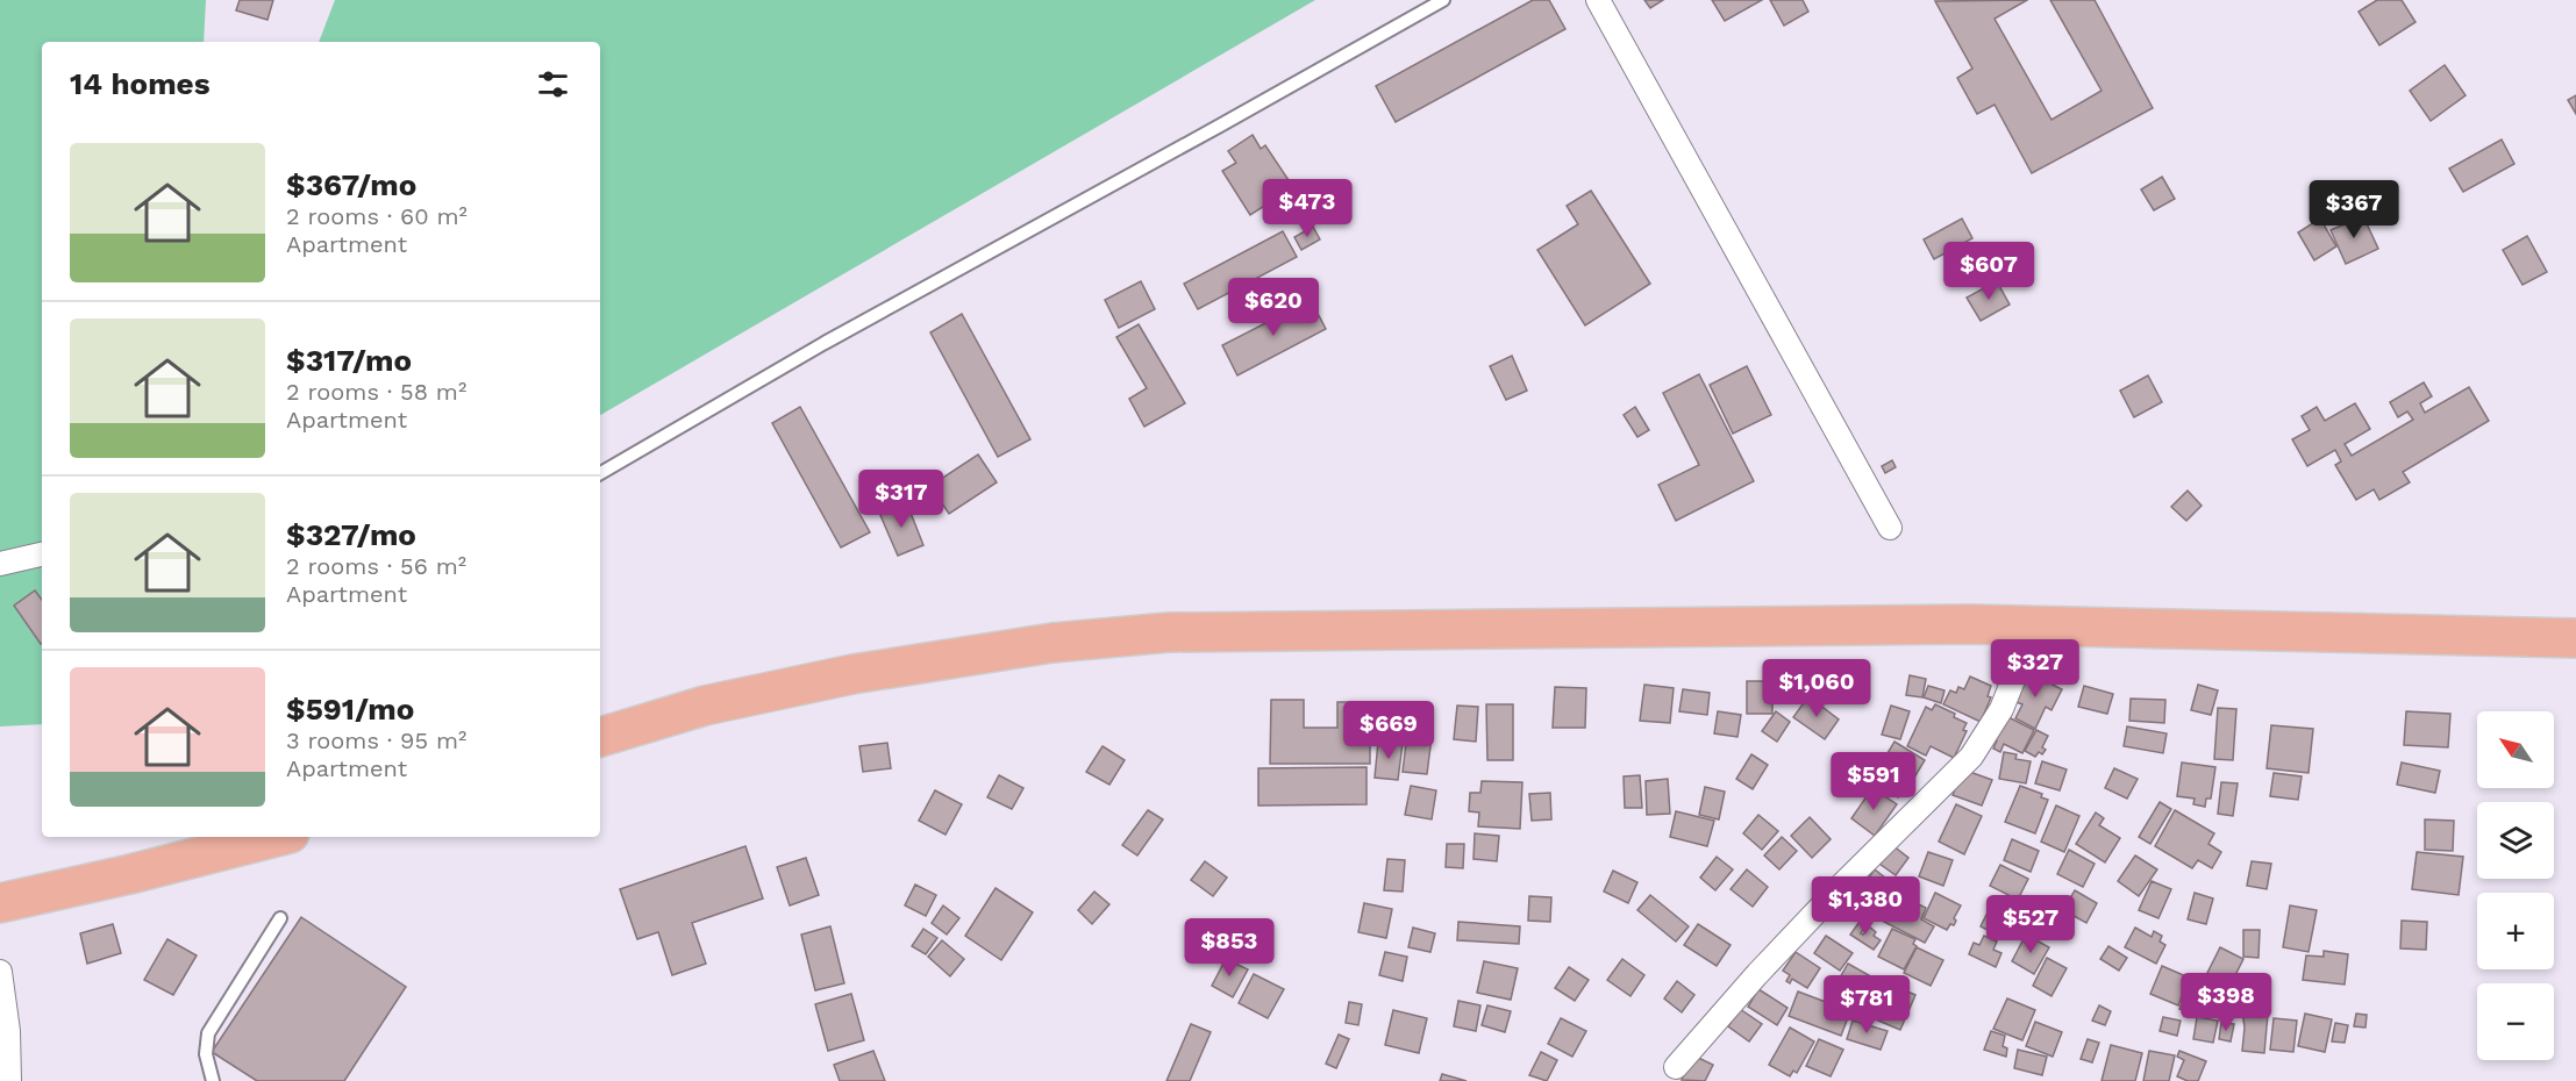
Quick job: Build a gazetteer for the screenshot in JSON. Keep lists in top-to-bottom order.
{
  "north": "top left",
  "page": {
    "heading": "14 homes",
    "list": [
      {
        "name": "$367/mo",
        "note": "2 rooms · 60 m² · Apartment"
      },
      {
        "name": "$317/mo",
        "note": "2 rooms · 58 m² · Apartment"
      },
      {
        "name": "$327/mo",
        "note": "2 rooms · 56 m² · Apartment"
      },
      {
        "name": "$591/mo",
        "note": "3 rooms · 95 m² · Apartment"
      }
    ],
    "price": [
      "$473",
      "$367",
      "$607",
      "$620",
      "$317",
      "$327",
      "$1,060",
      "$669",
      "$591",
      "$1,380",
      "$527",
      "$853",
      "$398",
      "$781"
    ],
    "map_buttons": ["+", "−"]
  }
}
